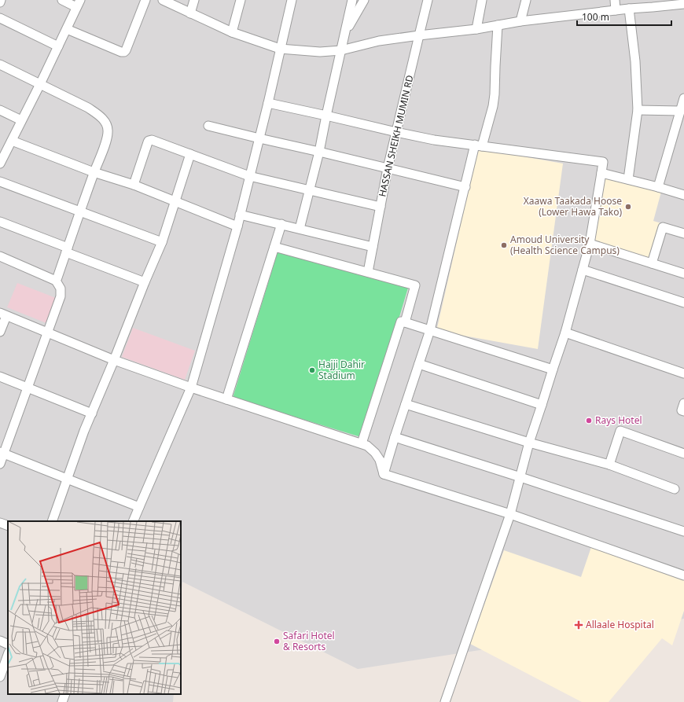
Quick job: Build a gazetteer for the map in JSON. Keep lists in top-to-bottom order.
{
  "streets": {
    "street": ["HASSAN SHEIKH MUMIN RD"]
  },
  "places": {
    "other": [
      "Xaawa Taakada Hoose (Lower Hawa Tako)",
      "Amoud University (Health Science Campus)",
      "Hajji Dahir Stadium",
      "Rays Hotel",
      "Safari Hotel & Resorts"
    ],
    "health": ["Allaale Hospital"]
  },
  "scale_bar": "100 m"
}
